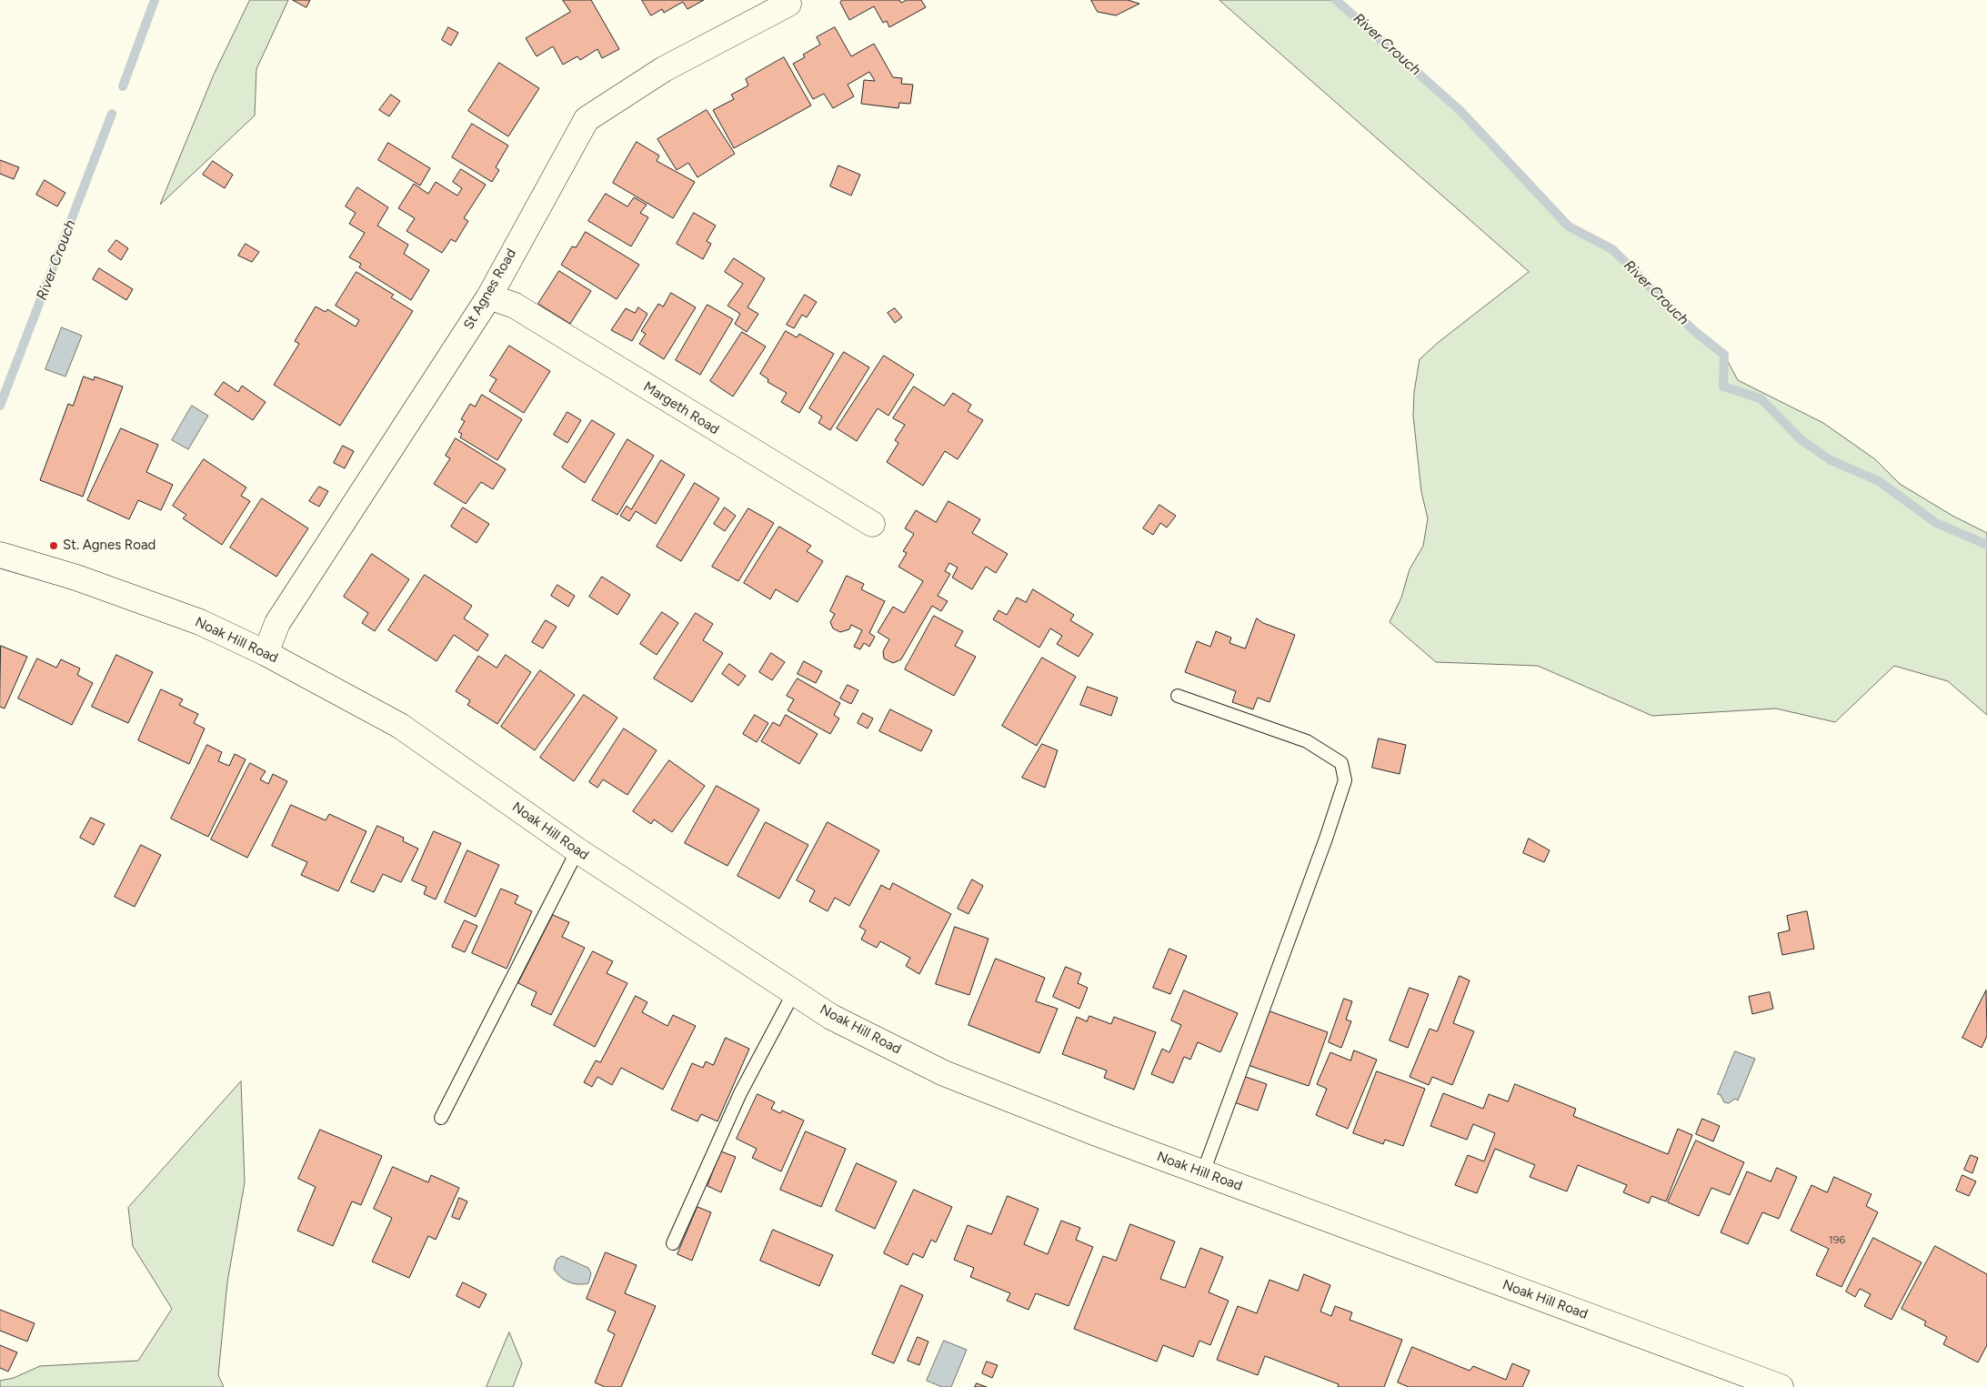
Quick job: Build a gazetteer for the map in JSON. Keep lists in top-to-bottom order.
{
  "streets": {
    "main road": ["St Agnes Road", "Margeth Road", "Noak Hill Road"]
  },
  "crossings": [
    ["St Agnes Road", "Margeth Road"],
    ["St Agnes Road", "Noak Hill Road"]
  ],
  "water": ["River Crouch"],
  "places": ["St. Agnes Road"],
  "house_numbers": ["196"]
}
